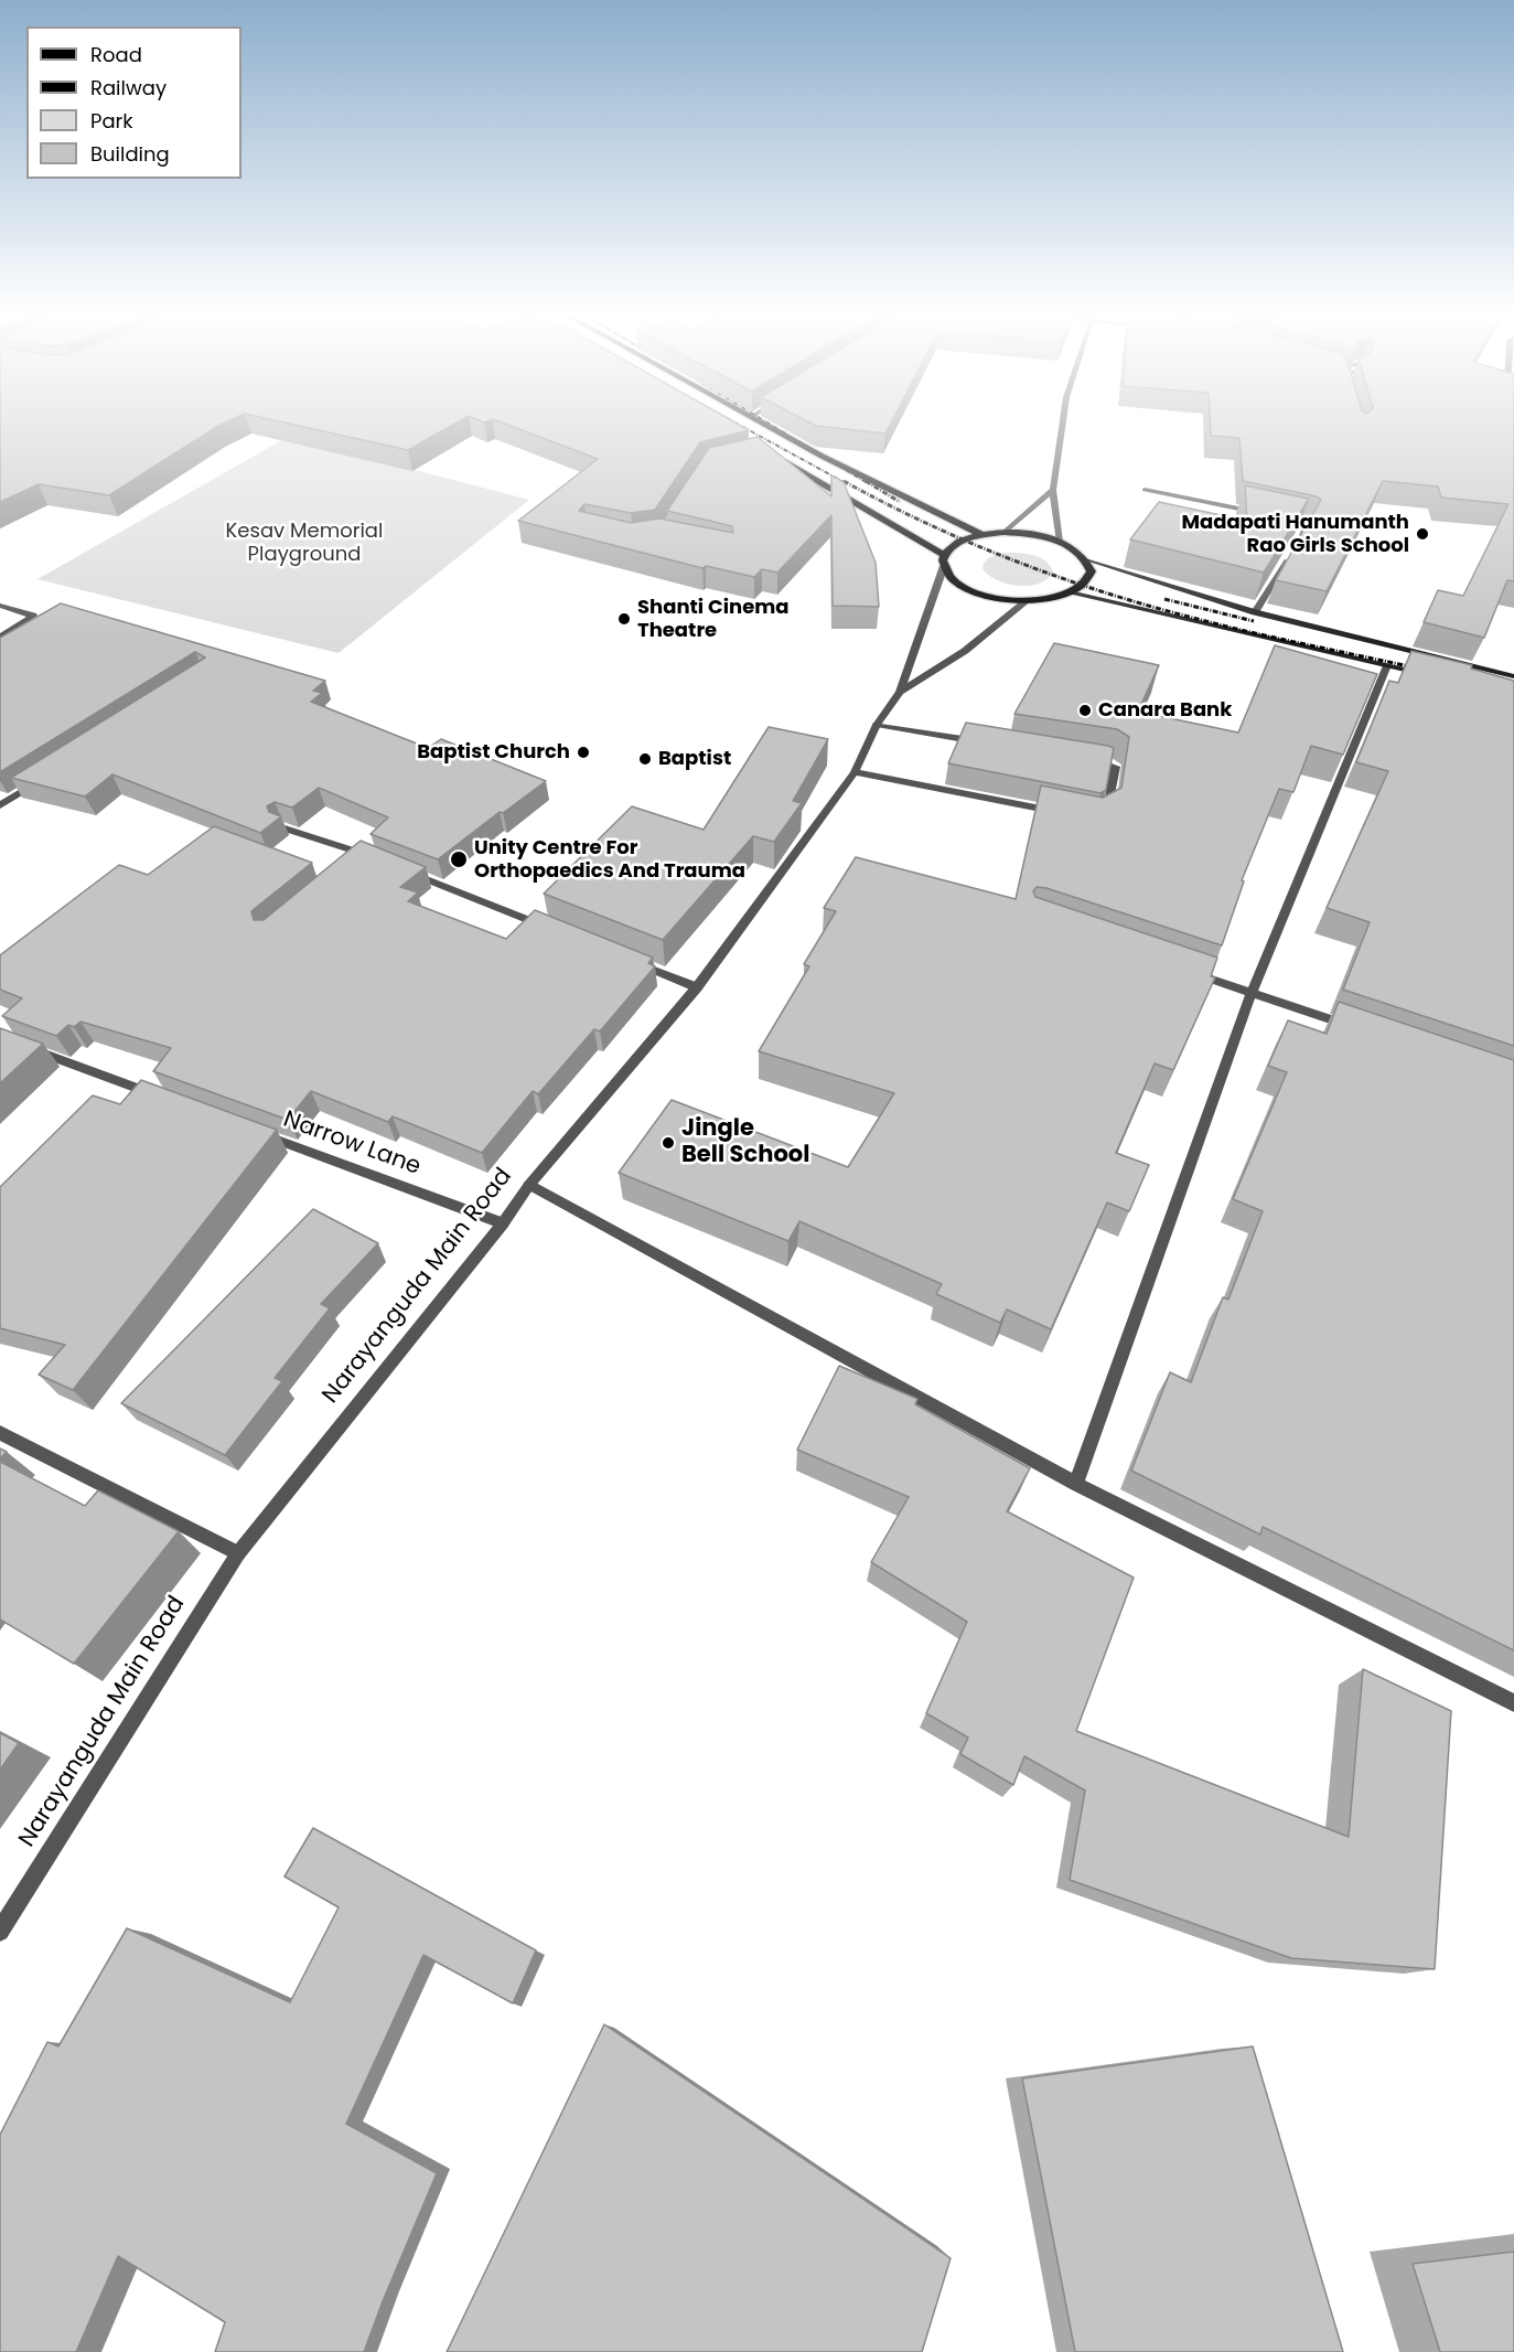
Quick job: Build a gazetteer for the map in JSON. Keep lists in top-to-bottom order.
{
  "streets": {
    "street": ["Narrow Lane", "Narayanguda Main Road"]
  },
  "crossings": [
    ["Narrow Lane", "Narayanguda Main Road"]
  ],
  "parks": ["Kesav Memorial Playground"],
  "places": [
    "Madapati Hanumanth Rao Girls School",
    "Shanti Cinema Theatre",
    "Canara Bank",
    "Baptist Church",
    "Baptist",
    "Unity Centre For Orthopaedics And Trauma",
    "Jingle Bell School"
  ],
  "legend": [
    "Road",
    "Railway",
    "Park",
    "Building"
  ]
}
